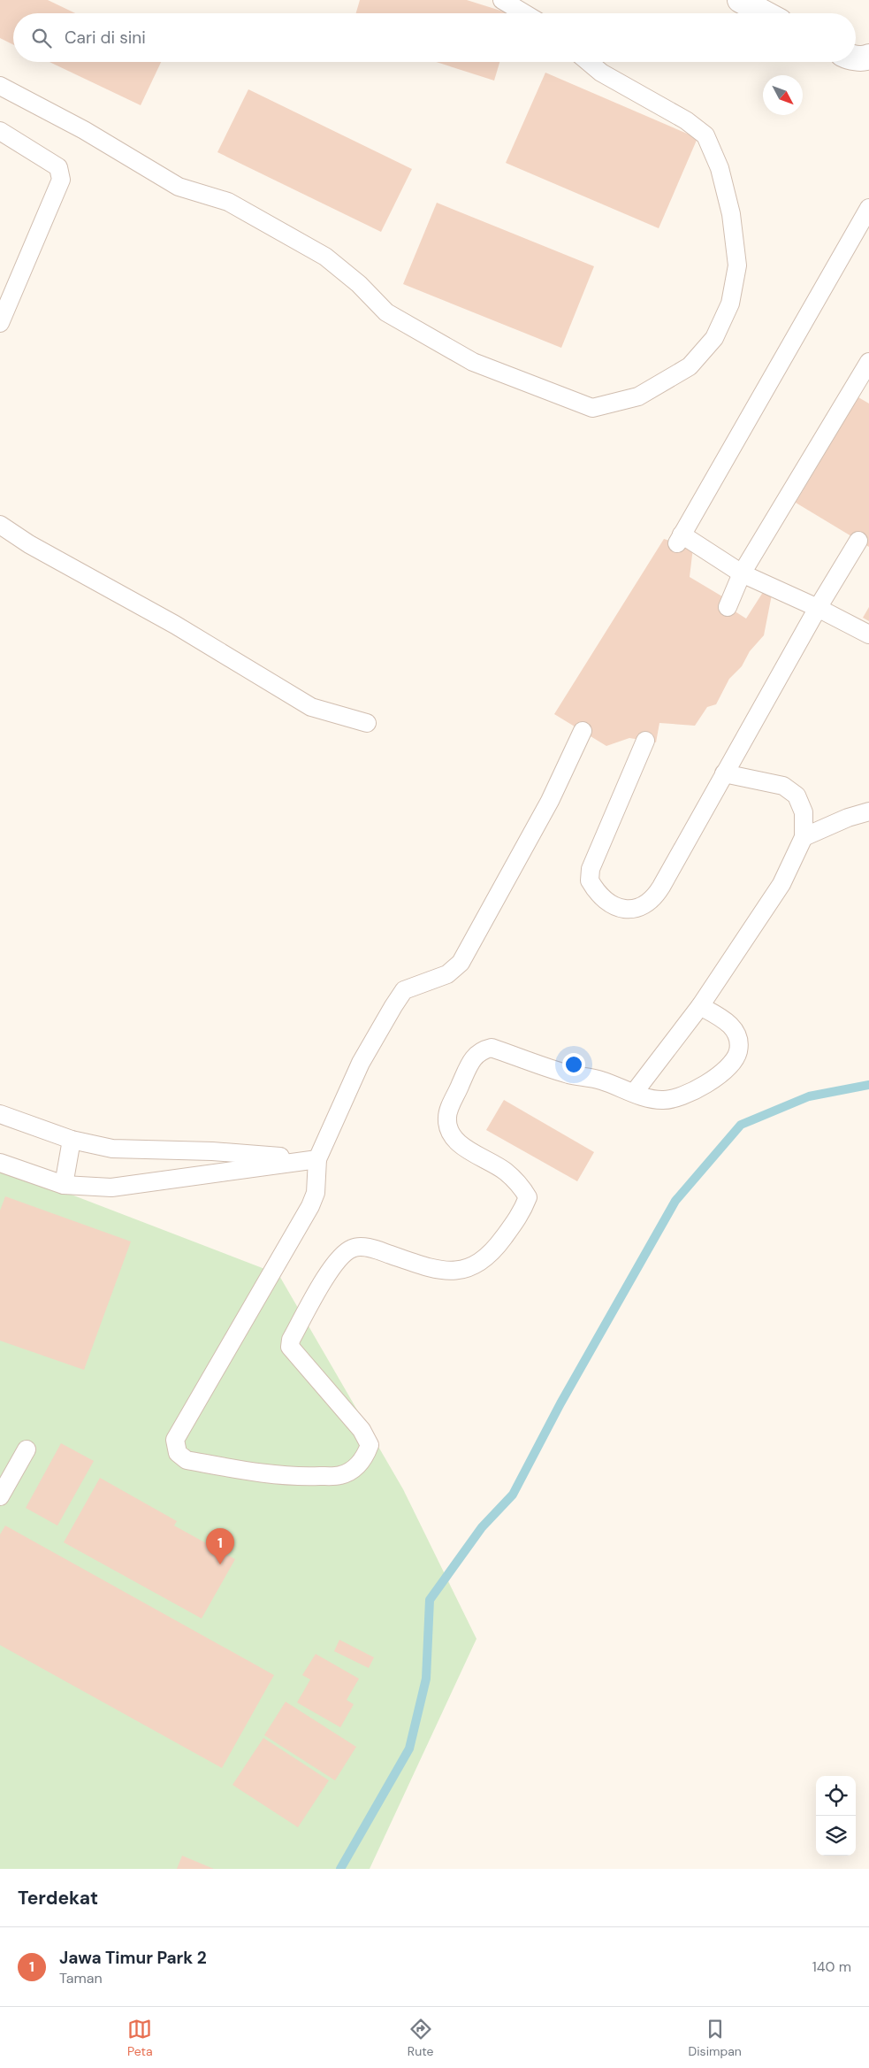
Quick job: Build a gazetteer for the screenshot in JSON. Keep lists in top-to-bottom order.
{
  "north": "bottom right",
  "page": {
    "search": "Cari di sini",
    "pins": "1",
    "heading": "Terdekat",
    "list": [
      {
        "mark": "1",
        "name": "Jawa Timur Park 2",
        "note": "Taman",
        "value": "140 m"
      }
    ],
    "nav": ["Peta", "Rute", "Disimpan"]
  }
}
